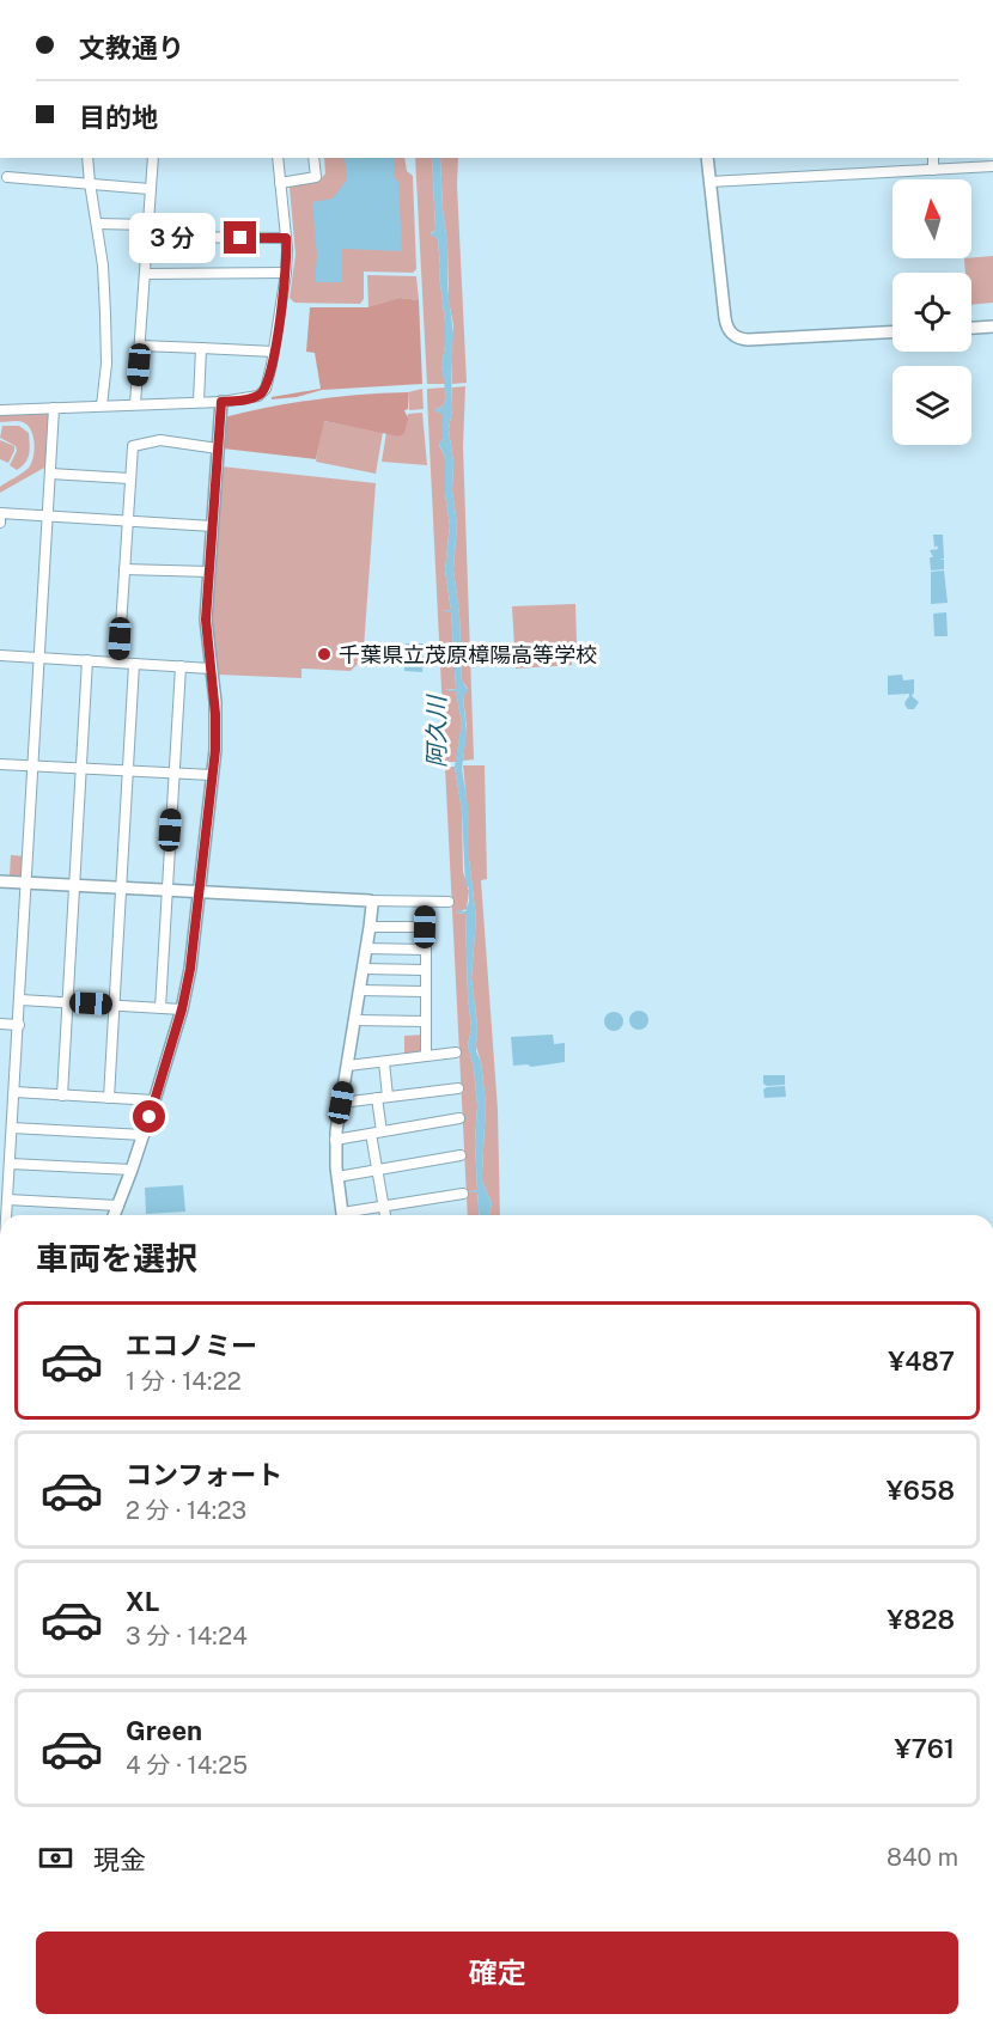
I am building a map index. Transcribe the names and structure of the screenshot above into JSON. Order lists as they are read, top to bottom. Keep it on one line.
{"water":["阿久川"],"places":["千葉県立茂原樟陽高等学校"],"north":"top","page":{"banner":["文教通り","目的地"],"bubble":"3 分","heading":"車両を選択","list":[{"name":"エコノミー","note":"1 分 · 14:22","value":"¥487"},{"name":"コンフォート","note":"2 分 · 14:23","value":"¥658"},{"name":"XL","note":"3 分 · 14:24","value":"¥828"},{"name":"Green","note":"4 分 · 14:25","value":"¥761"}],"pay":["現金","840 m"],"buttons":"確定"}}
